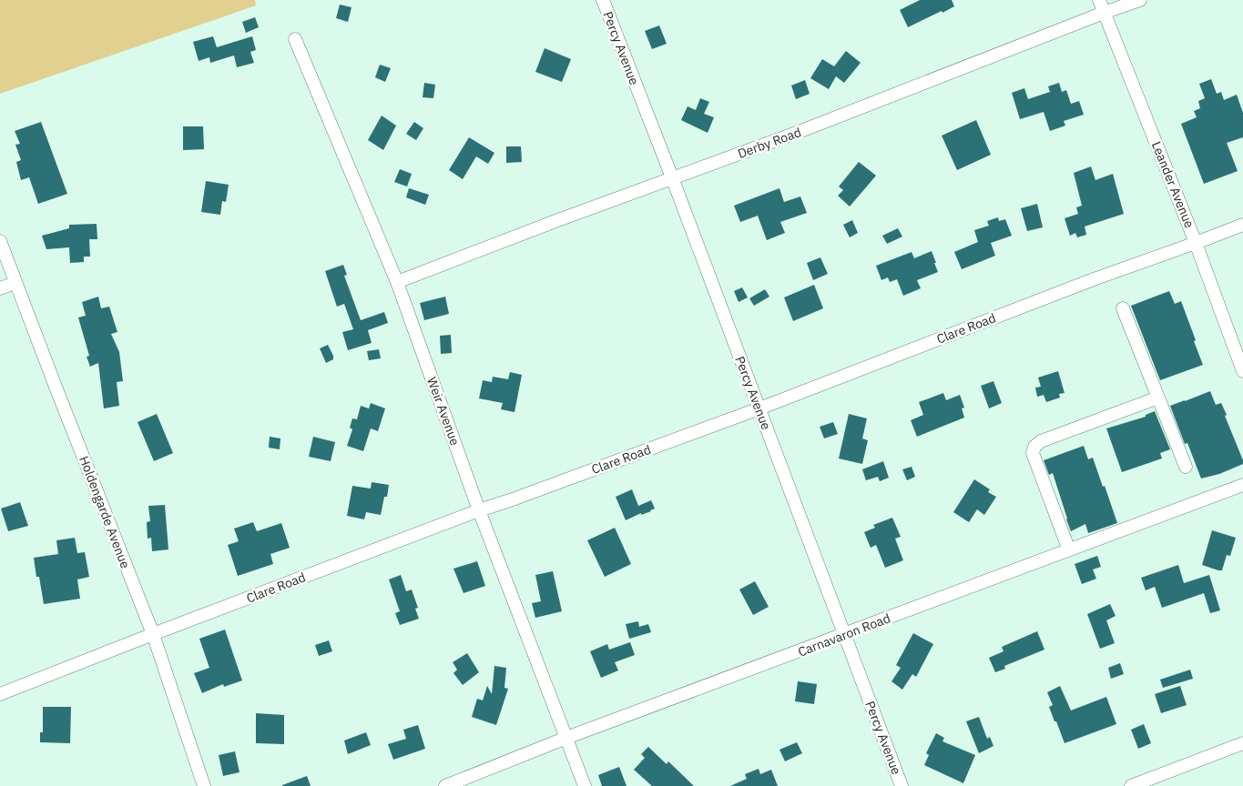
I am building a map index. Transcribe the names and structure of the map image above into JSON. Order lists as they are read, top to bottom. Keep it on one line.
{"streets":{"street":["Percy Avenue","Derby Road","Leander Avenue","Clare Road","Weir Avenue","Holdengarde Avenue","Carnavaron Road"]},"crossings":[["Percy Avenue","Derby Road"],["Percy Avenue","Clare Road"],["Percy Avenue","Carnavaron Road"],["Derby Road","Leander Avenue"],["Derby Road","Weir Avenue"],["Leander Avenue","Clare Road"],["Clare Road","Weir Avenue"],["Clare Road","Holdengarde Avenue"],["Weir Avenue","Carnavaron Road"]]}
